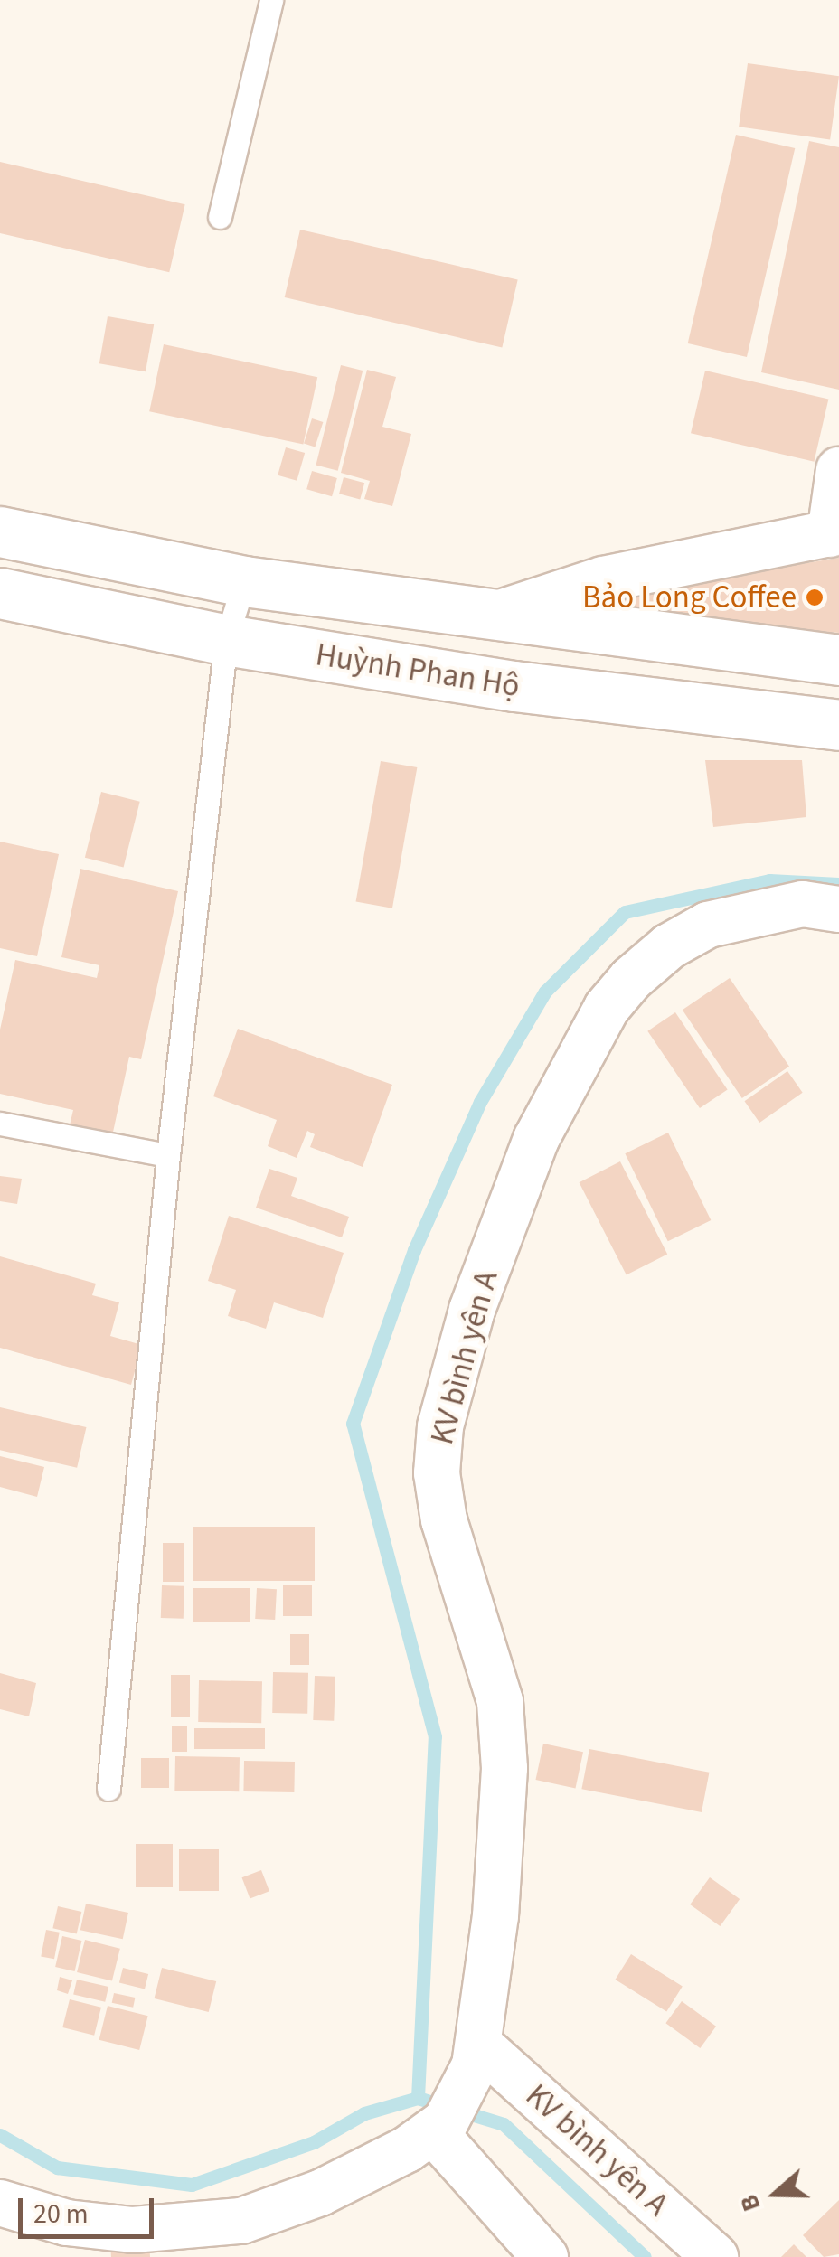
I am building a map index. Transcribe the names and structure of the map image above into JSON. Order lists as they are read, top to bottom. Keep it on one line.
{"streets":{"street":["Huỳnh Phan Hộ","KV bình yên A"]},"places":["Bảo Long Coffee"],"scale_bar":"20 m","north":"left"}
